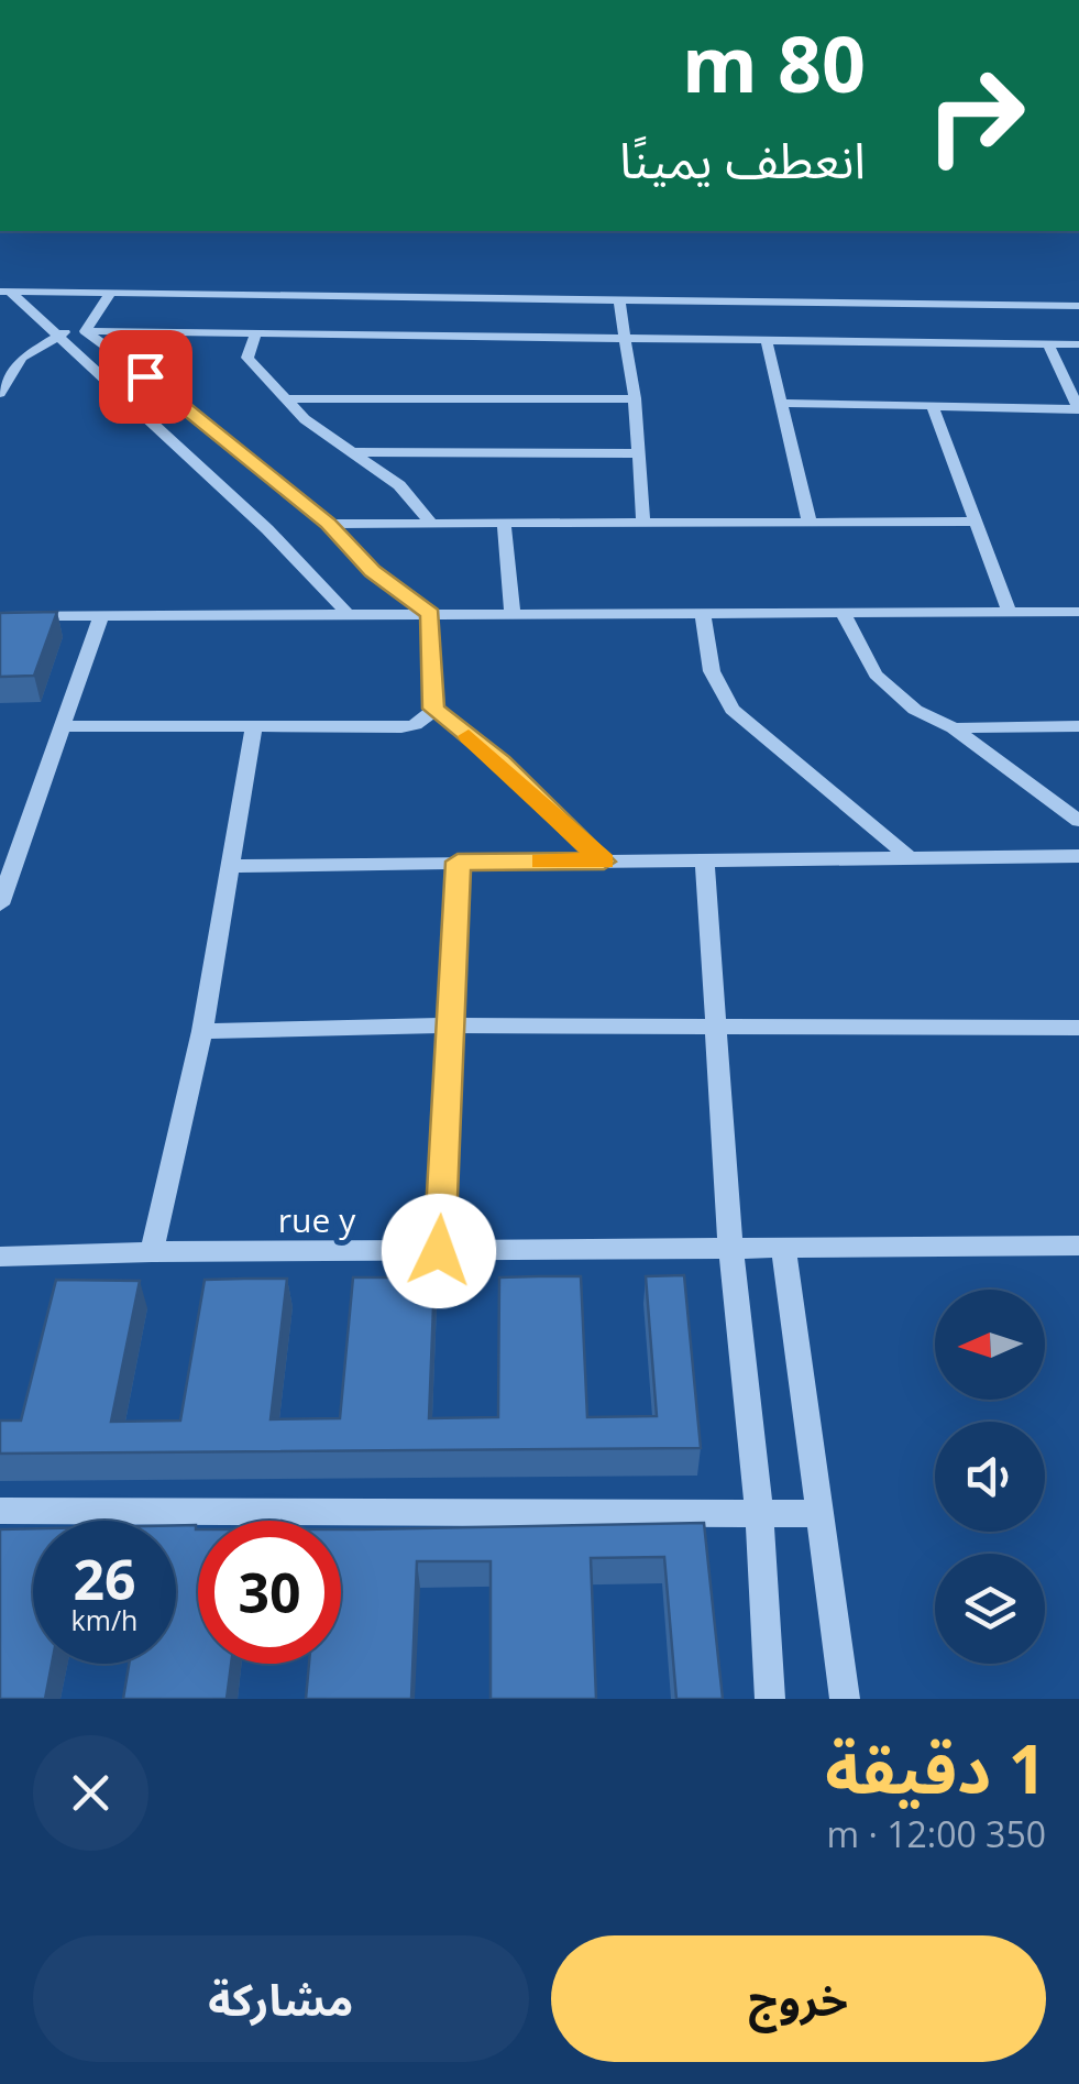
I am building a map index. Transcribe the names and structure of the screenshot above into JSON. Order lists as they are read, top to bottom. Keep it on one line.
{"streets":{"street":["rue y"]},"north":"left","page":{"turn":["80 m","انعطف يمينًا"],"speed":"26 km/h","limit":"30","heading":["1 دقيقة","350 m · 12:00"],"buttons":["خروج","مشاركة"]}}
